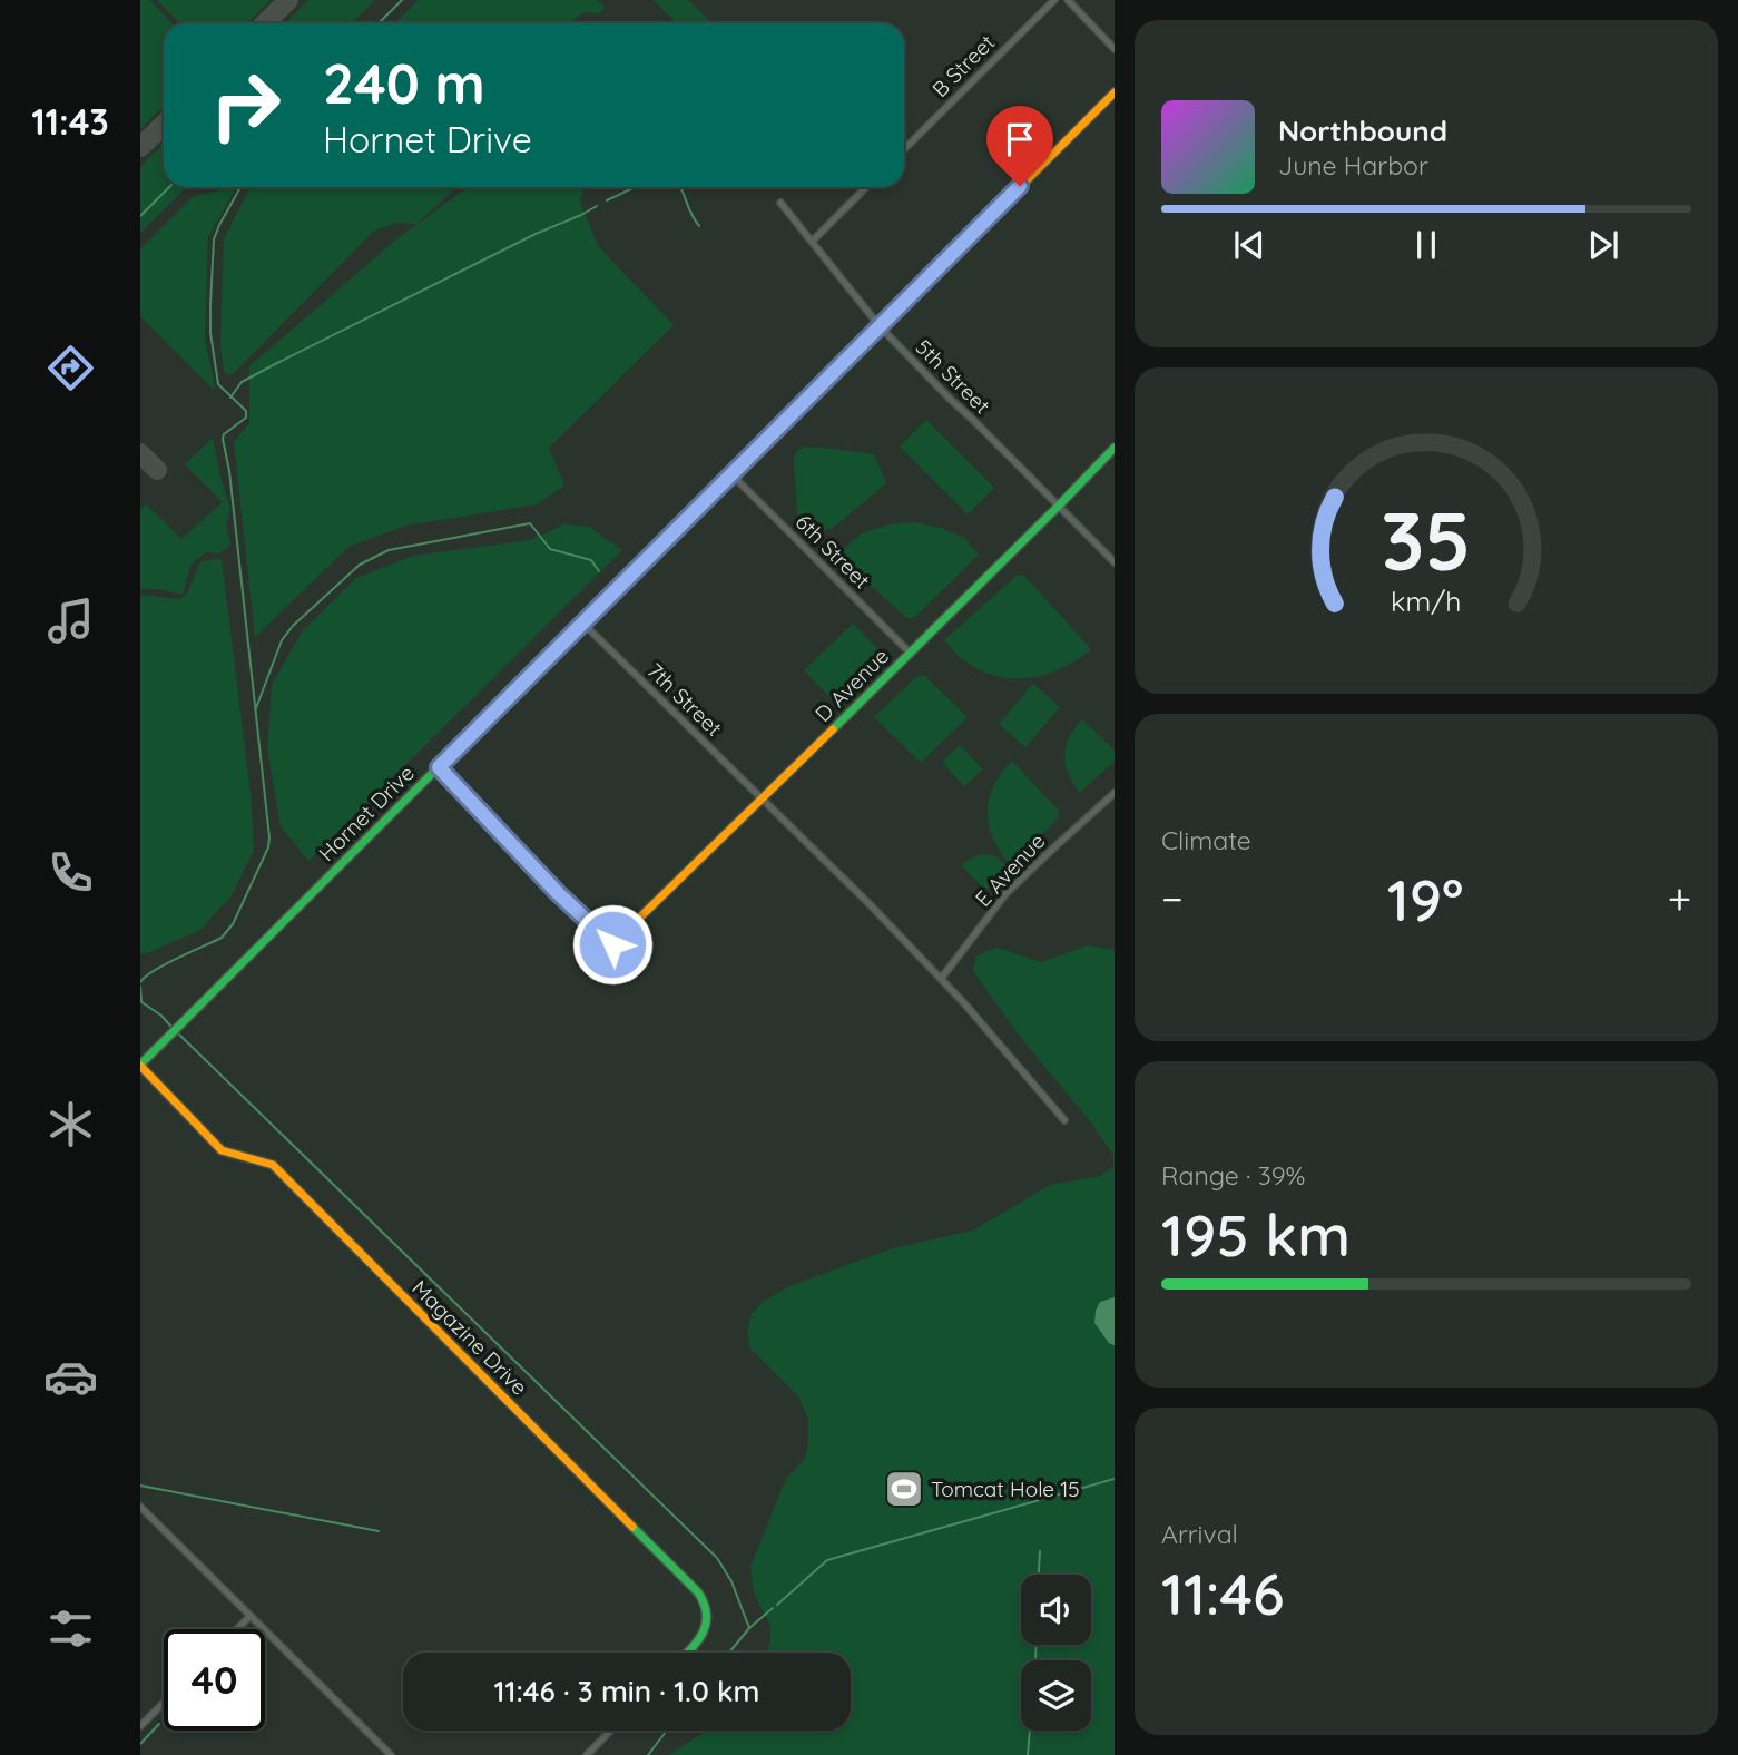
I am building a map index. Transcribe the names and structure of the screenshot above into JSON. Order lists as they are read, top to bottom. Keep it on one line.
{"streets":{"street":["B Street","5th Street","6th Street","D Avenue","7th Street","Hornet Drive","E Avenue","Magazine Drive"]},"crossings":[["5th Street","D Avenue"],["5th Street","Hornet Drive"],["6th Street","D Avenue"],["6th Street","Hornet Drive"],["D Avenue","7th Street"],["D Avenue","Hornet Drive"],["7th Street","Hornet Drive"],["7th Street","E Avenue"],["Hornet Drive","Magazine Drive"]],"places":{"sports":["Tomcat Hole 15"]},"page":{"tabs":"11:43","turn":["240 m","Hornet Drive"],"song":["Northbound","June Harbor"],"tile":["Climate",["Range · 39%","195 km"],["Arrival","11:46"]],"heat":["−","19°","+"],"limit":"40","trip":"11:46 · 3 min · 1.0 km","gauge":["35","km/h"]}}
